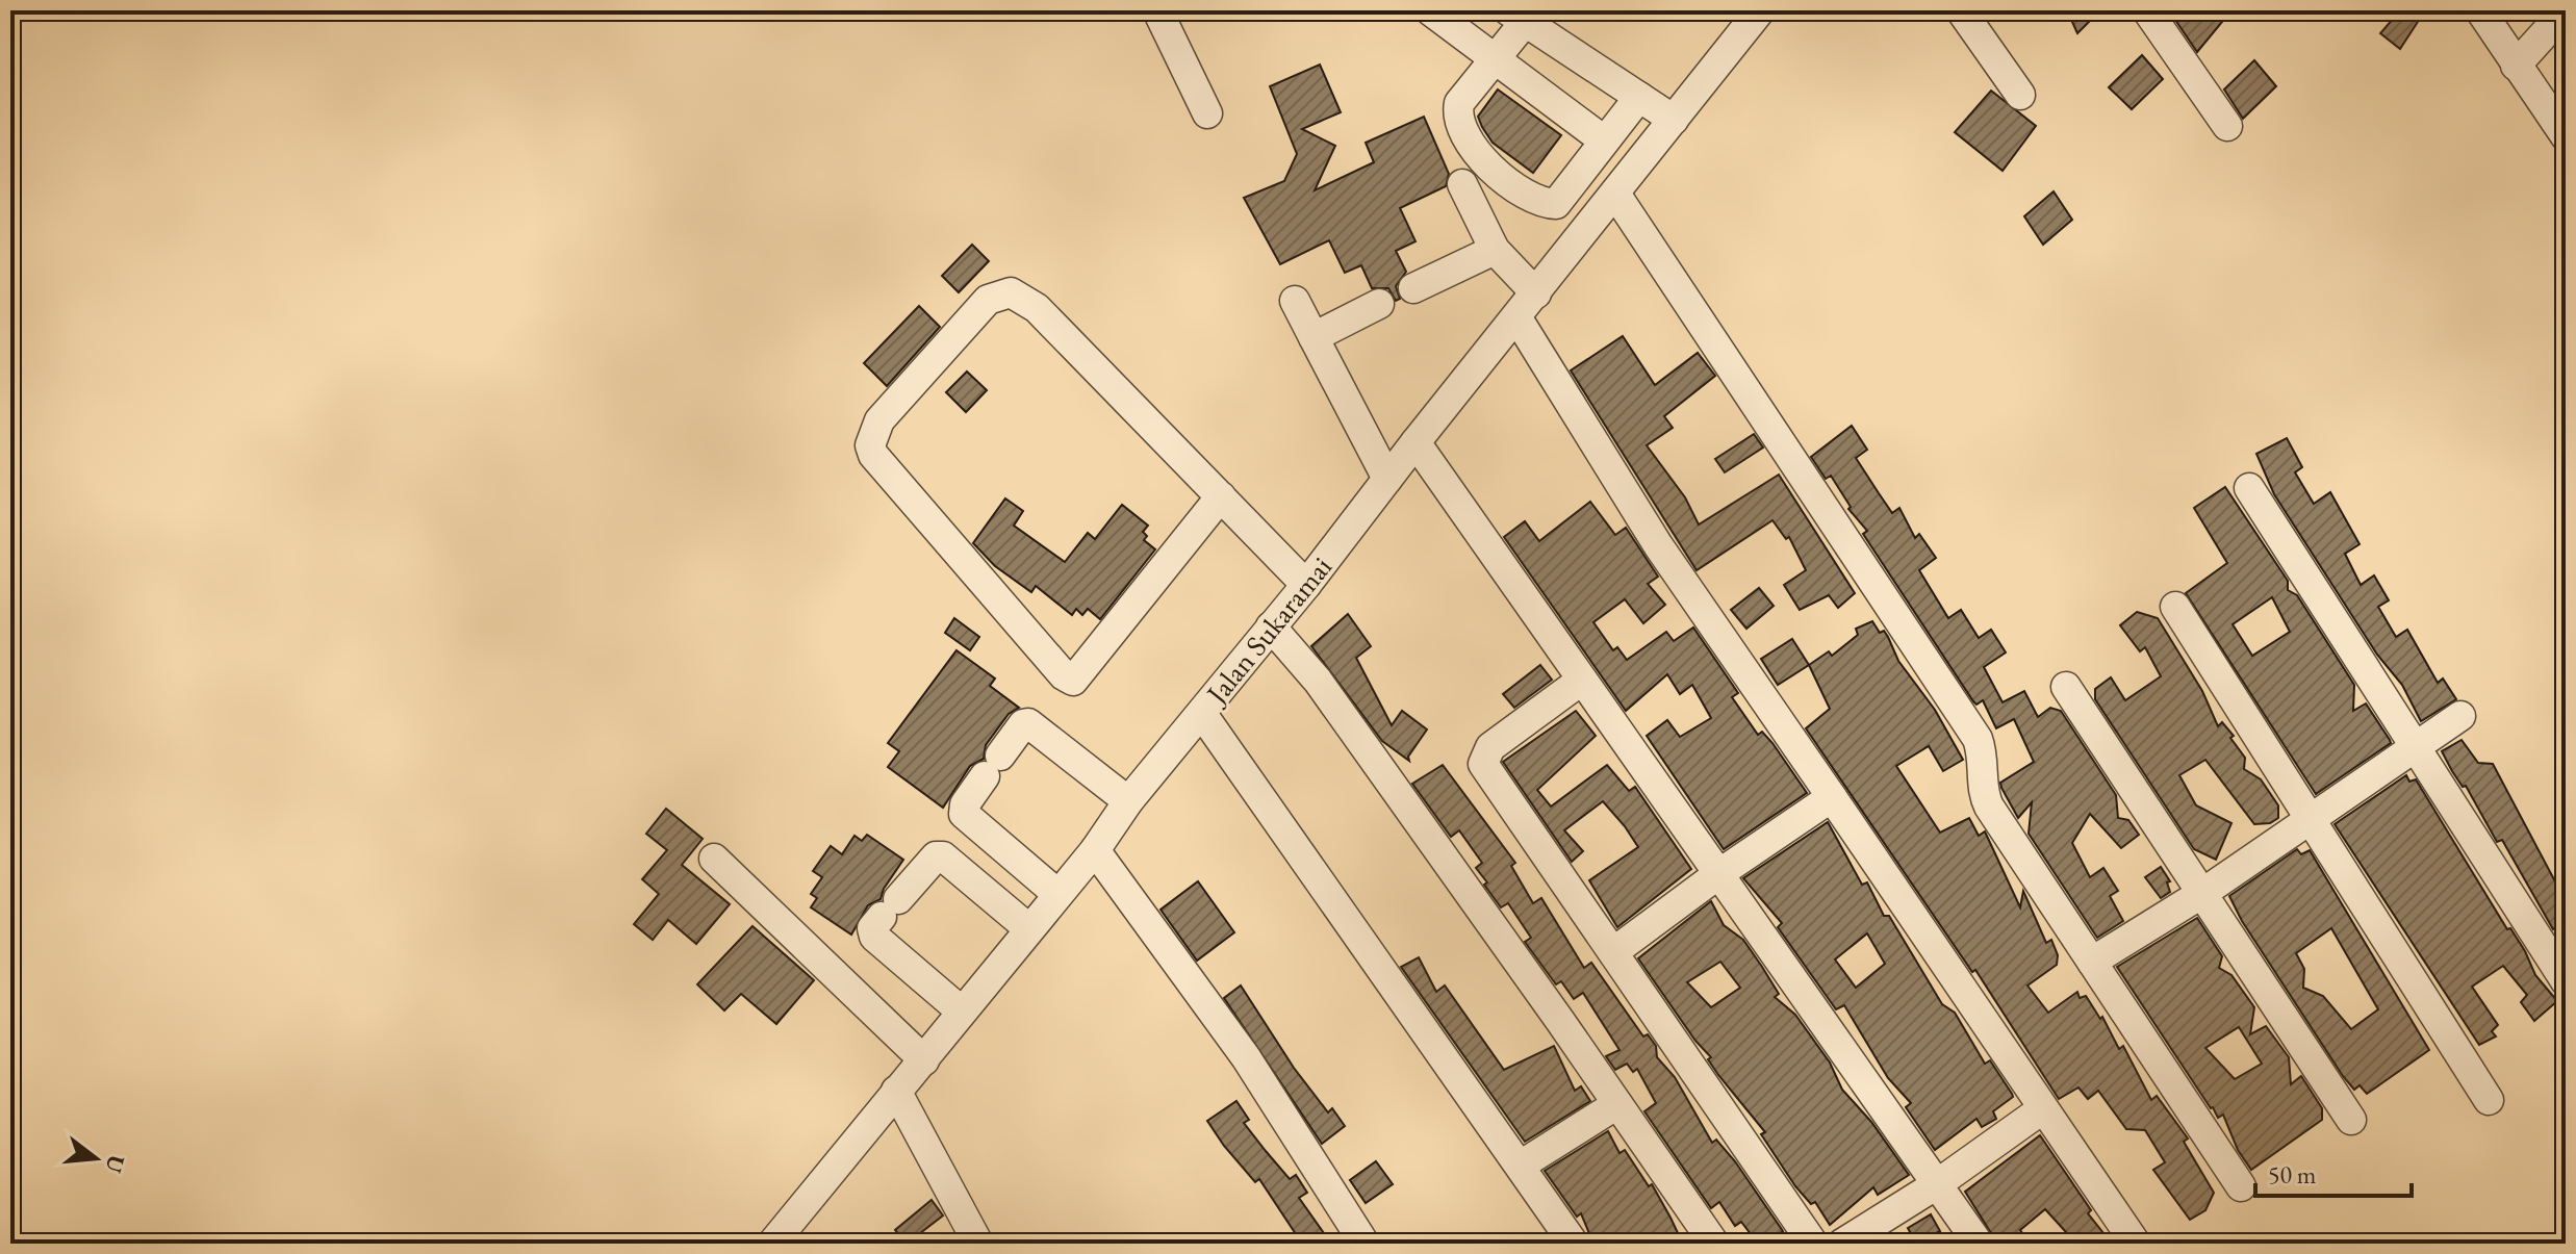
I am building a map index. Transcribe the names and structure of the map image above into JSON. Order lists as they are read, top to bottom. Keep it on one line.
{"streets":{"street":["Jalan Sukaramai"]},"scale_bar":"50 m","north":"right"}
